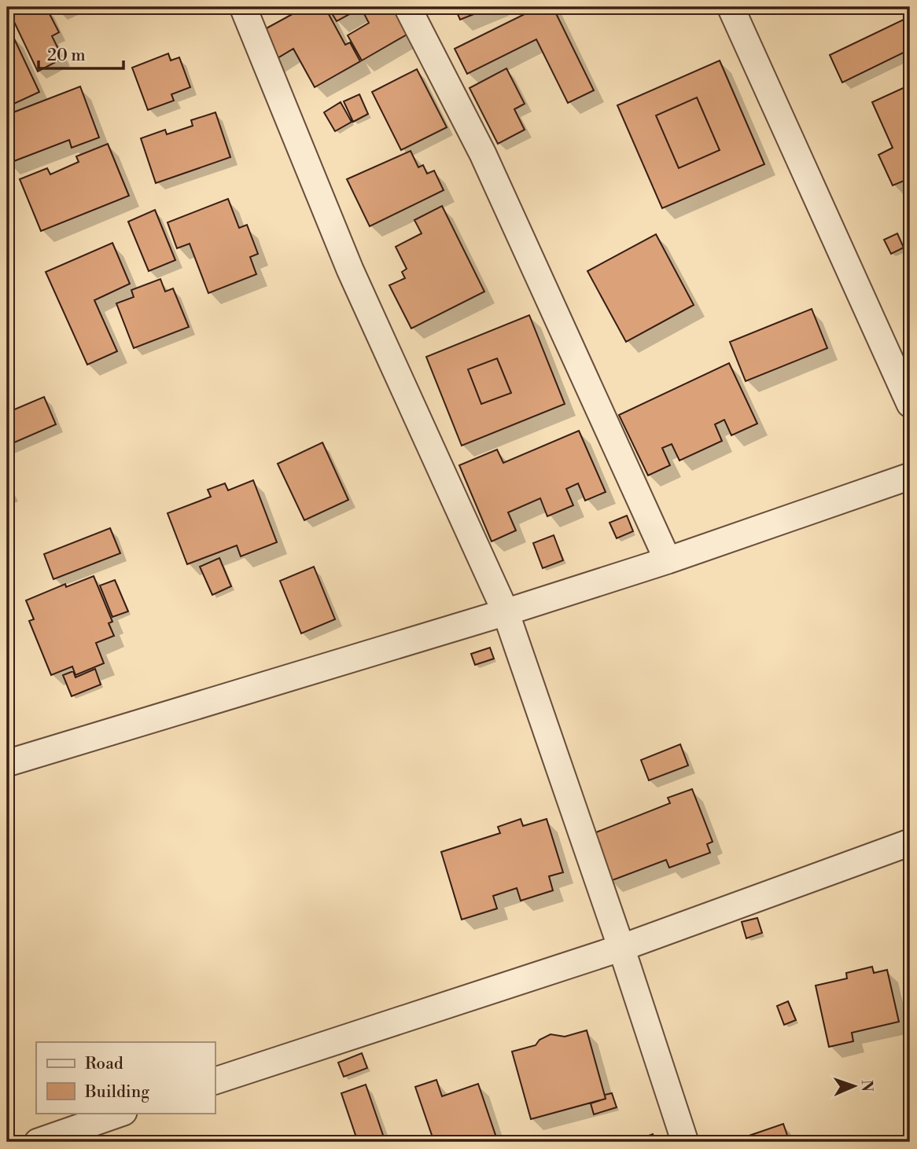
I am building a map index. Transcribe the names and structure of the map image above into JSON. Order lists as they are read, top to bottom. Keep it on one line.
{"legend":["Road","Building"],"scale_bar":"20 m","north":"right"}
